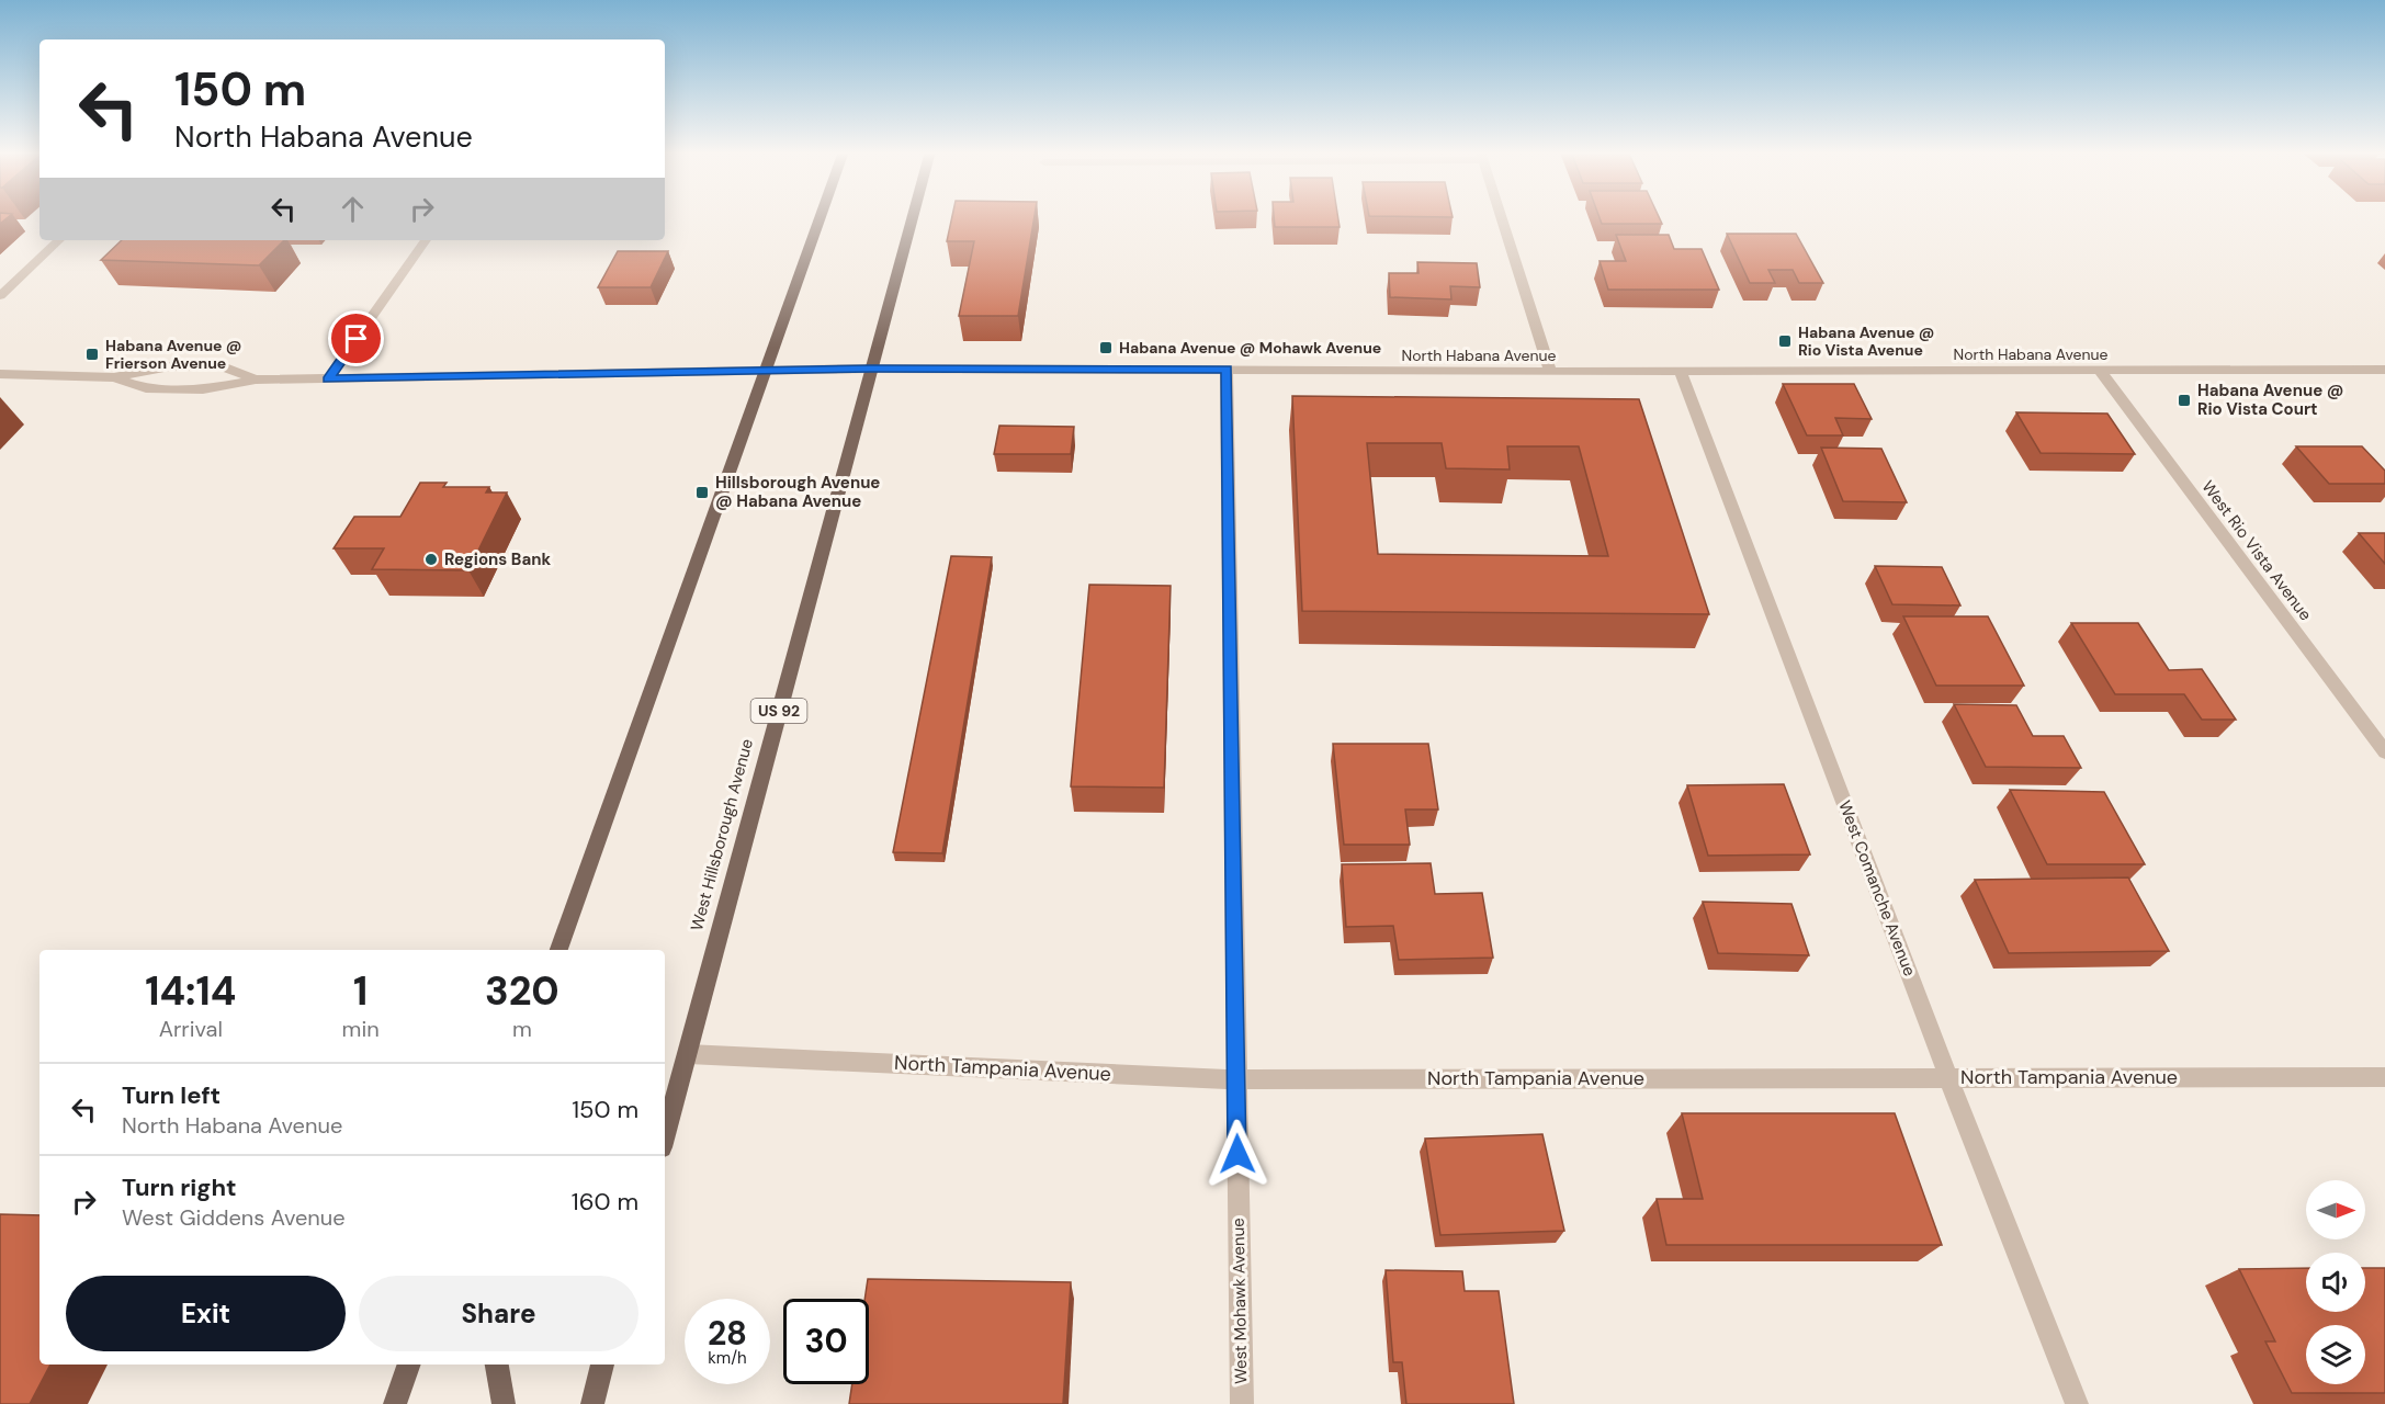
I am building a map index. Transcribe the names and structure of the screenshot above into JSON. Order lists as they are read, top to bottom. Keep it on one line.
{"streets":{"main road":["US 92","West Hillsborough Avenue"],"street":["North Habana Avenue","West Rio Vista Avenue","West Comanche Avenue","North Tampania Avenue","West Mohawk Avenue"]},"crossings":[["North Habana Avenue","West Rio Vista Avenue"],["North Habana Avenue","West Hillsborough Avenue"],["North Habana Avenue","West Comanche Avenue"],["North Habana Avenue","West Mohawk Avenue"],["West Hillsborough Avenue","North Tampania Avenue"],["West Comanche Avenue","North Tampania Avenue"],["North Tampania Avenue","West Mohawk Avenue"]],"places":{"transit":["Habana Avenue @ Rio Vista Avenue","Habana Avenue @ Mohawk Avenue","Habana Avenue @ Frierson Avenue","Habana Avenue @ Rio Vista Court","Hillsborough Avenue @ Habana Avenue"],"other":["Regions Bank"]},"north":"right","page":{"turn":["150 m","North Habana Avenue"],"eta":["14:14","Arrival","1","min","320","m"],"list":[{"name":"Turn left","note":"North Habana Avenue","value":"150 m"},{"name":"Turn right","note":"West Giddens Avenue","value":"160 m"}],"buttons":["Exit","Share"],"speed":"28 km/h","limit":"30"}}
